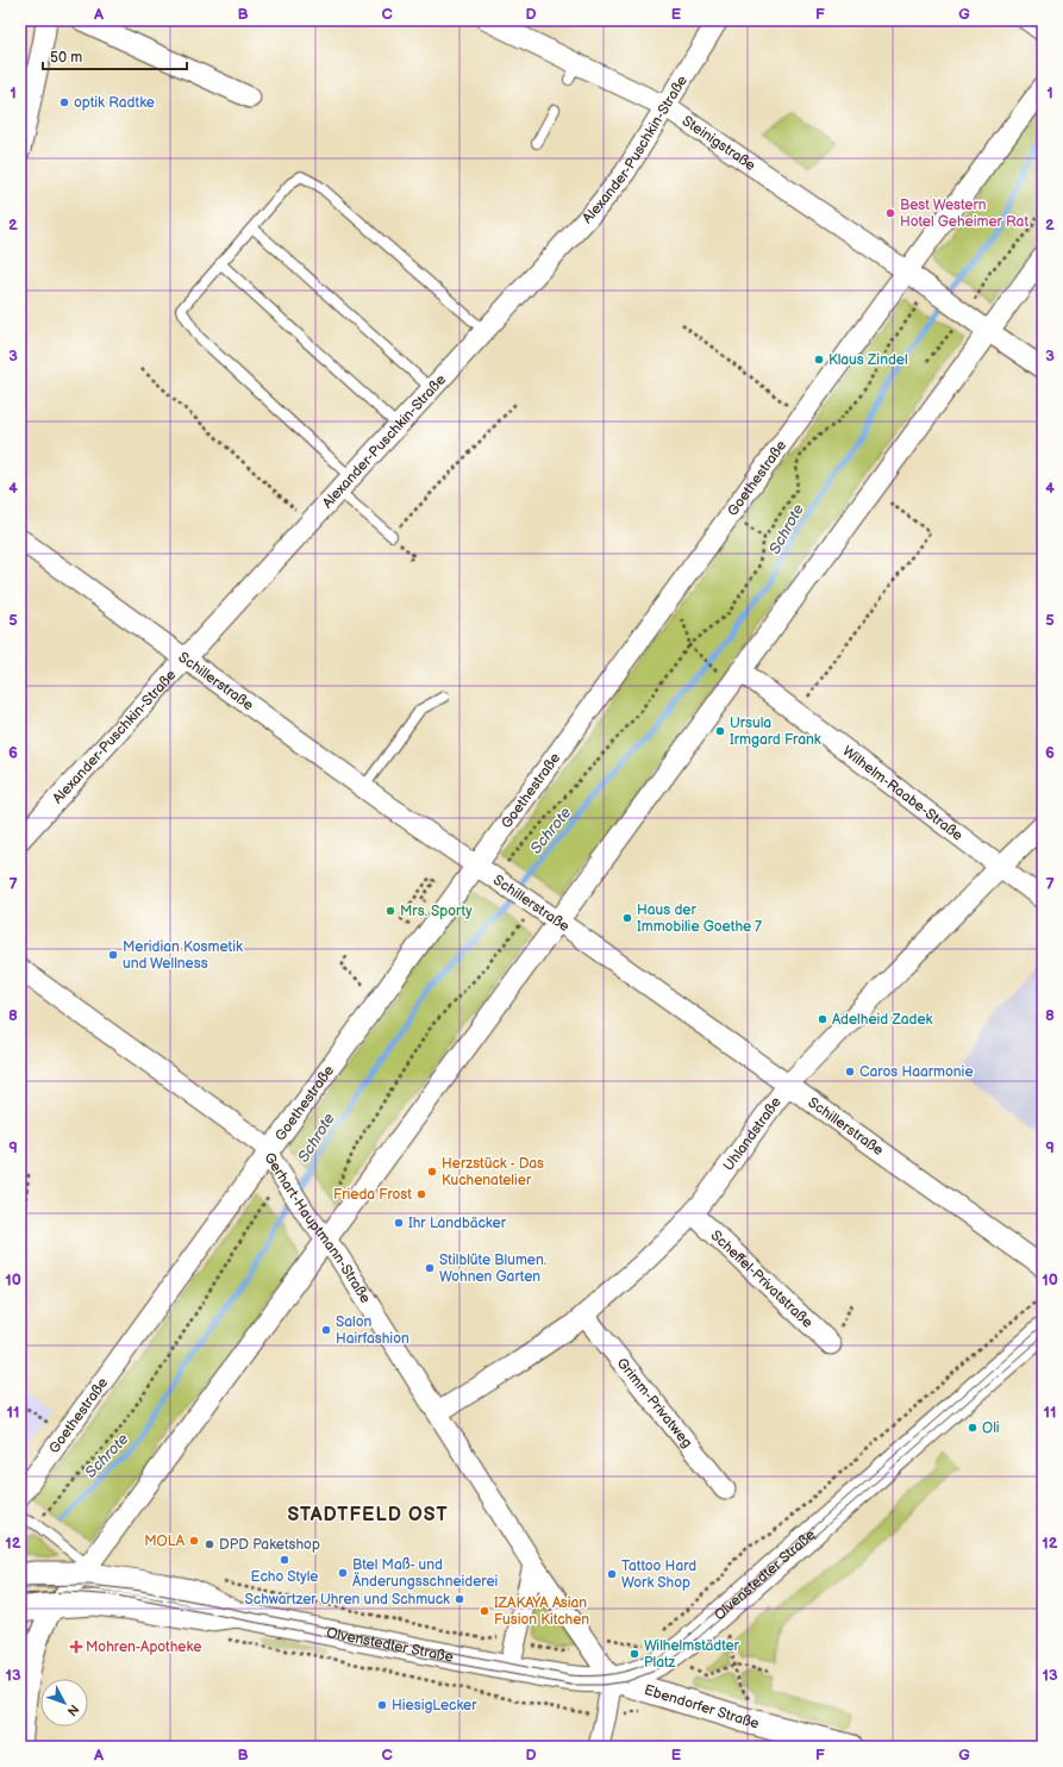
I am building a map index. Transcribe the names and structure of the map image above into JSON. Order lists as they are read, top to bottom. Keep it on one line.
{"streets":{"street":["Steinigstraße","Alexander-Puschkin-Straße","Goethestraße","Schillerstraße","Wilhelm-Raabe-Straße","Uhlandstraße","Gerhart-Hauptmann-Straße","Scheffel-Privatstraße","Grimm-Privatweg","Olvenstedter Straße","Ebendorfer Straße"]},"crossings":[["Steinigstraße","Alexander-Puschkin-Straße"],["Steinigstraße","Goethestraße"],["Alexander-Puschkin-Straße","Schillerstraße"],["Goethestraße","Schillerstraße"],["Goethestraße","Gerhart-Hauptmann-Straße"],["Schillerstraße","Uhlandstraße"],["Wilhelm-Raabe-Straße","Uhlandstraße"],["Uhlandstraße","Gerhart-Hauptmann-Straße"],["Uhlandstraße","Scheffel-Privatstraße"],["Uhlandstraße","Grimm-Privatweg"],["Gerhart-Hauptmann-Straße","Olvenstedter Straße"],["Gerhart-Hauptmann-Straße","Ebendorfer Straße"],["Olvenstedter Straße","Ebendorfer Straße"]],"districts":["STADTFELD OST"],"water":["Schrote"],"places":{"other":["optik Radtke","Best Western Hotel Geheimer Rat","Klaus Zindel","Ursula Irmgard Frank","Mrs. Sporty","Haus der Immobilie Goethe 7","Meridian Kosmetik und Wellness","Adelheid Zadek","Caros Haarmonie","Herzstück - Das Kuchenatelier","Frieda Frost","Ihr Landbäcker","Stilblüte Blumen. Wohnen Garten","Salon Hairfashion","Oli","MOLA","DPD Paketshop","Echo Style","Btel Maß- und Änderungsschneiderei","Tattoo Hard Work Shop","Schwartzer Uhren und Schmuck","IZAKAYA Asian Fusion Kitchen","Wilhelmstädter Platz","HiesigLecker"],"health":["Mohren-Apotheke"]},"scale_bar":"50 m","north":"bottom right","grid":{"columns":["A","B","C","D","E","F","G"],"rows":["1","2","3","4","5","6","7","8","9","10","11","12","13"]}}
